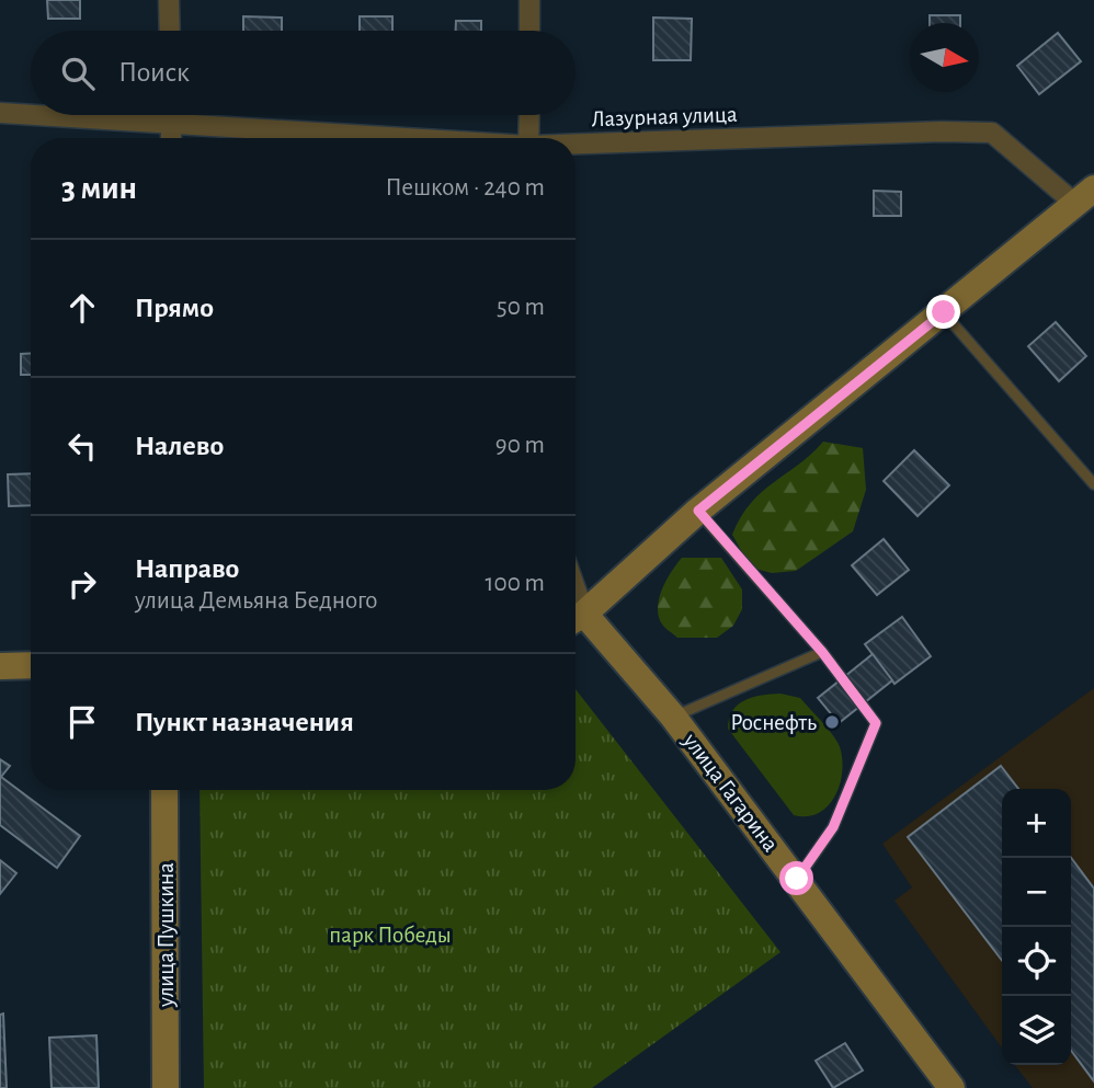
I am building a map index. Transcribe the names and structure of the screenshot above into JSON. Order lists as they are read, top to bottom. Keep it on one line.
{"streets":{"street":["Лазурная улица","улица Гагарина","улица Пушкина"]},"parks":["парк Победы"],"places":["Роснефть"],"north":"right","page":{"search":"Поиск","heading":["3 мин","Пешком · 240 m"],"list":[["Прямо","50 m"],["Налево","90 m"],["Направо","улица Демьяна Бедного","100 m"],"Пункт назначения"],"map_buttons":["+","−"]}}
